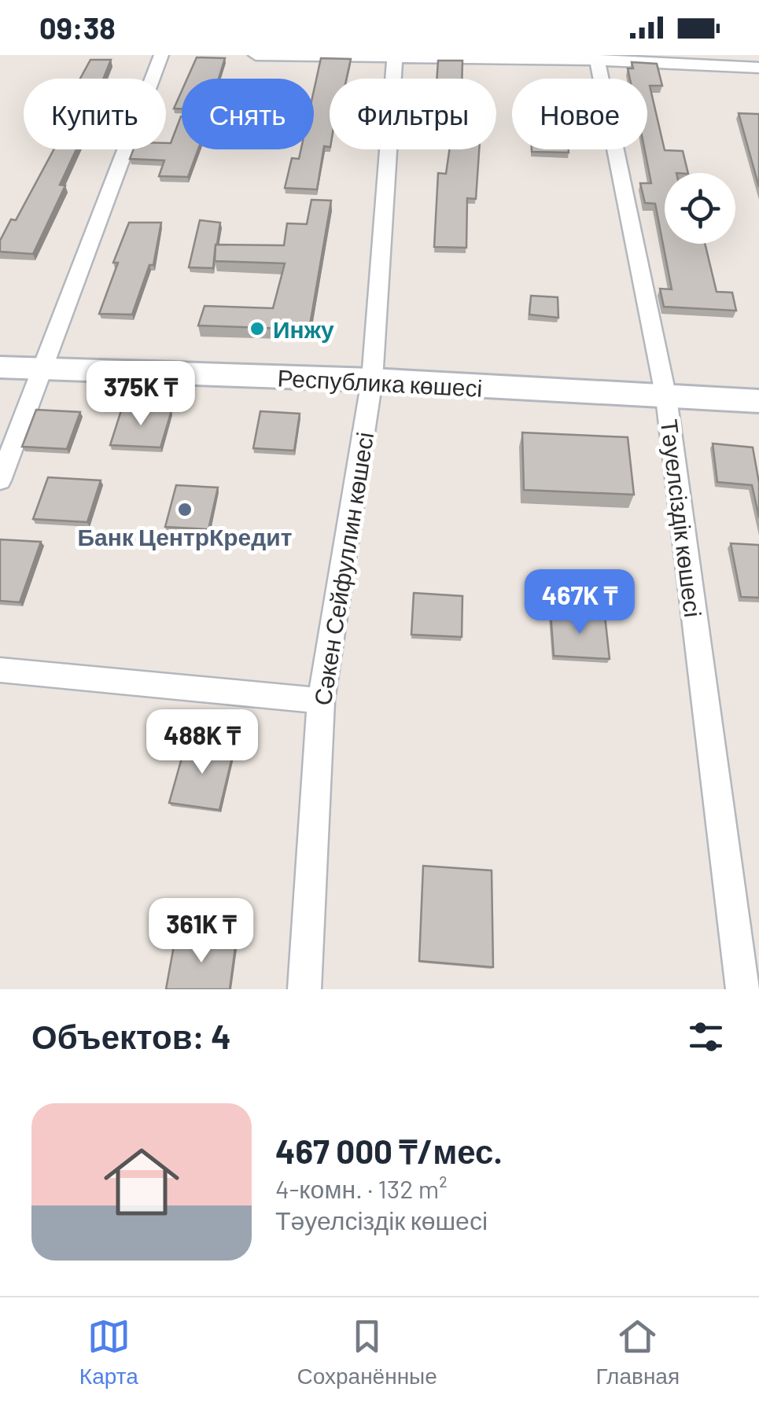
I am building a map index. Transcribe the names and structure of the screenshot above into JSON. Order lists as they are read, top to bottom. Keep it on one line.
{"streets":{"street":["Республика көшесі","Тәуелсіздік көшесі","Сәкен Сейфуллин көшесі"]},"crossings":[["Республика көшесі","Тәуелсіздік көшесі"],["Республика көшесі","Сәкен Сейфуллин көшесі"]],"places":["Инжу","Банк ЦентрКредит"],"page":{"status":"09:38","chip":["Купить","Снять","Фильтры","Новое"],"price":["375K ₸","467K ₸","488K ₸","361K ₸"],"heading":"Объектов: 4","list":[{"name":"467 000 ₸/мес.","note":"4-комн. · 132 m² · Тәуелсіздік көшесі"}],"tabs":["Карта","Сохранённые","Главная"]}}
